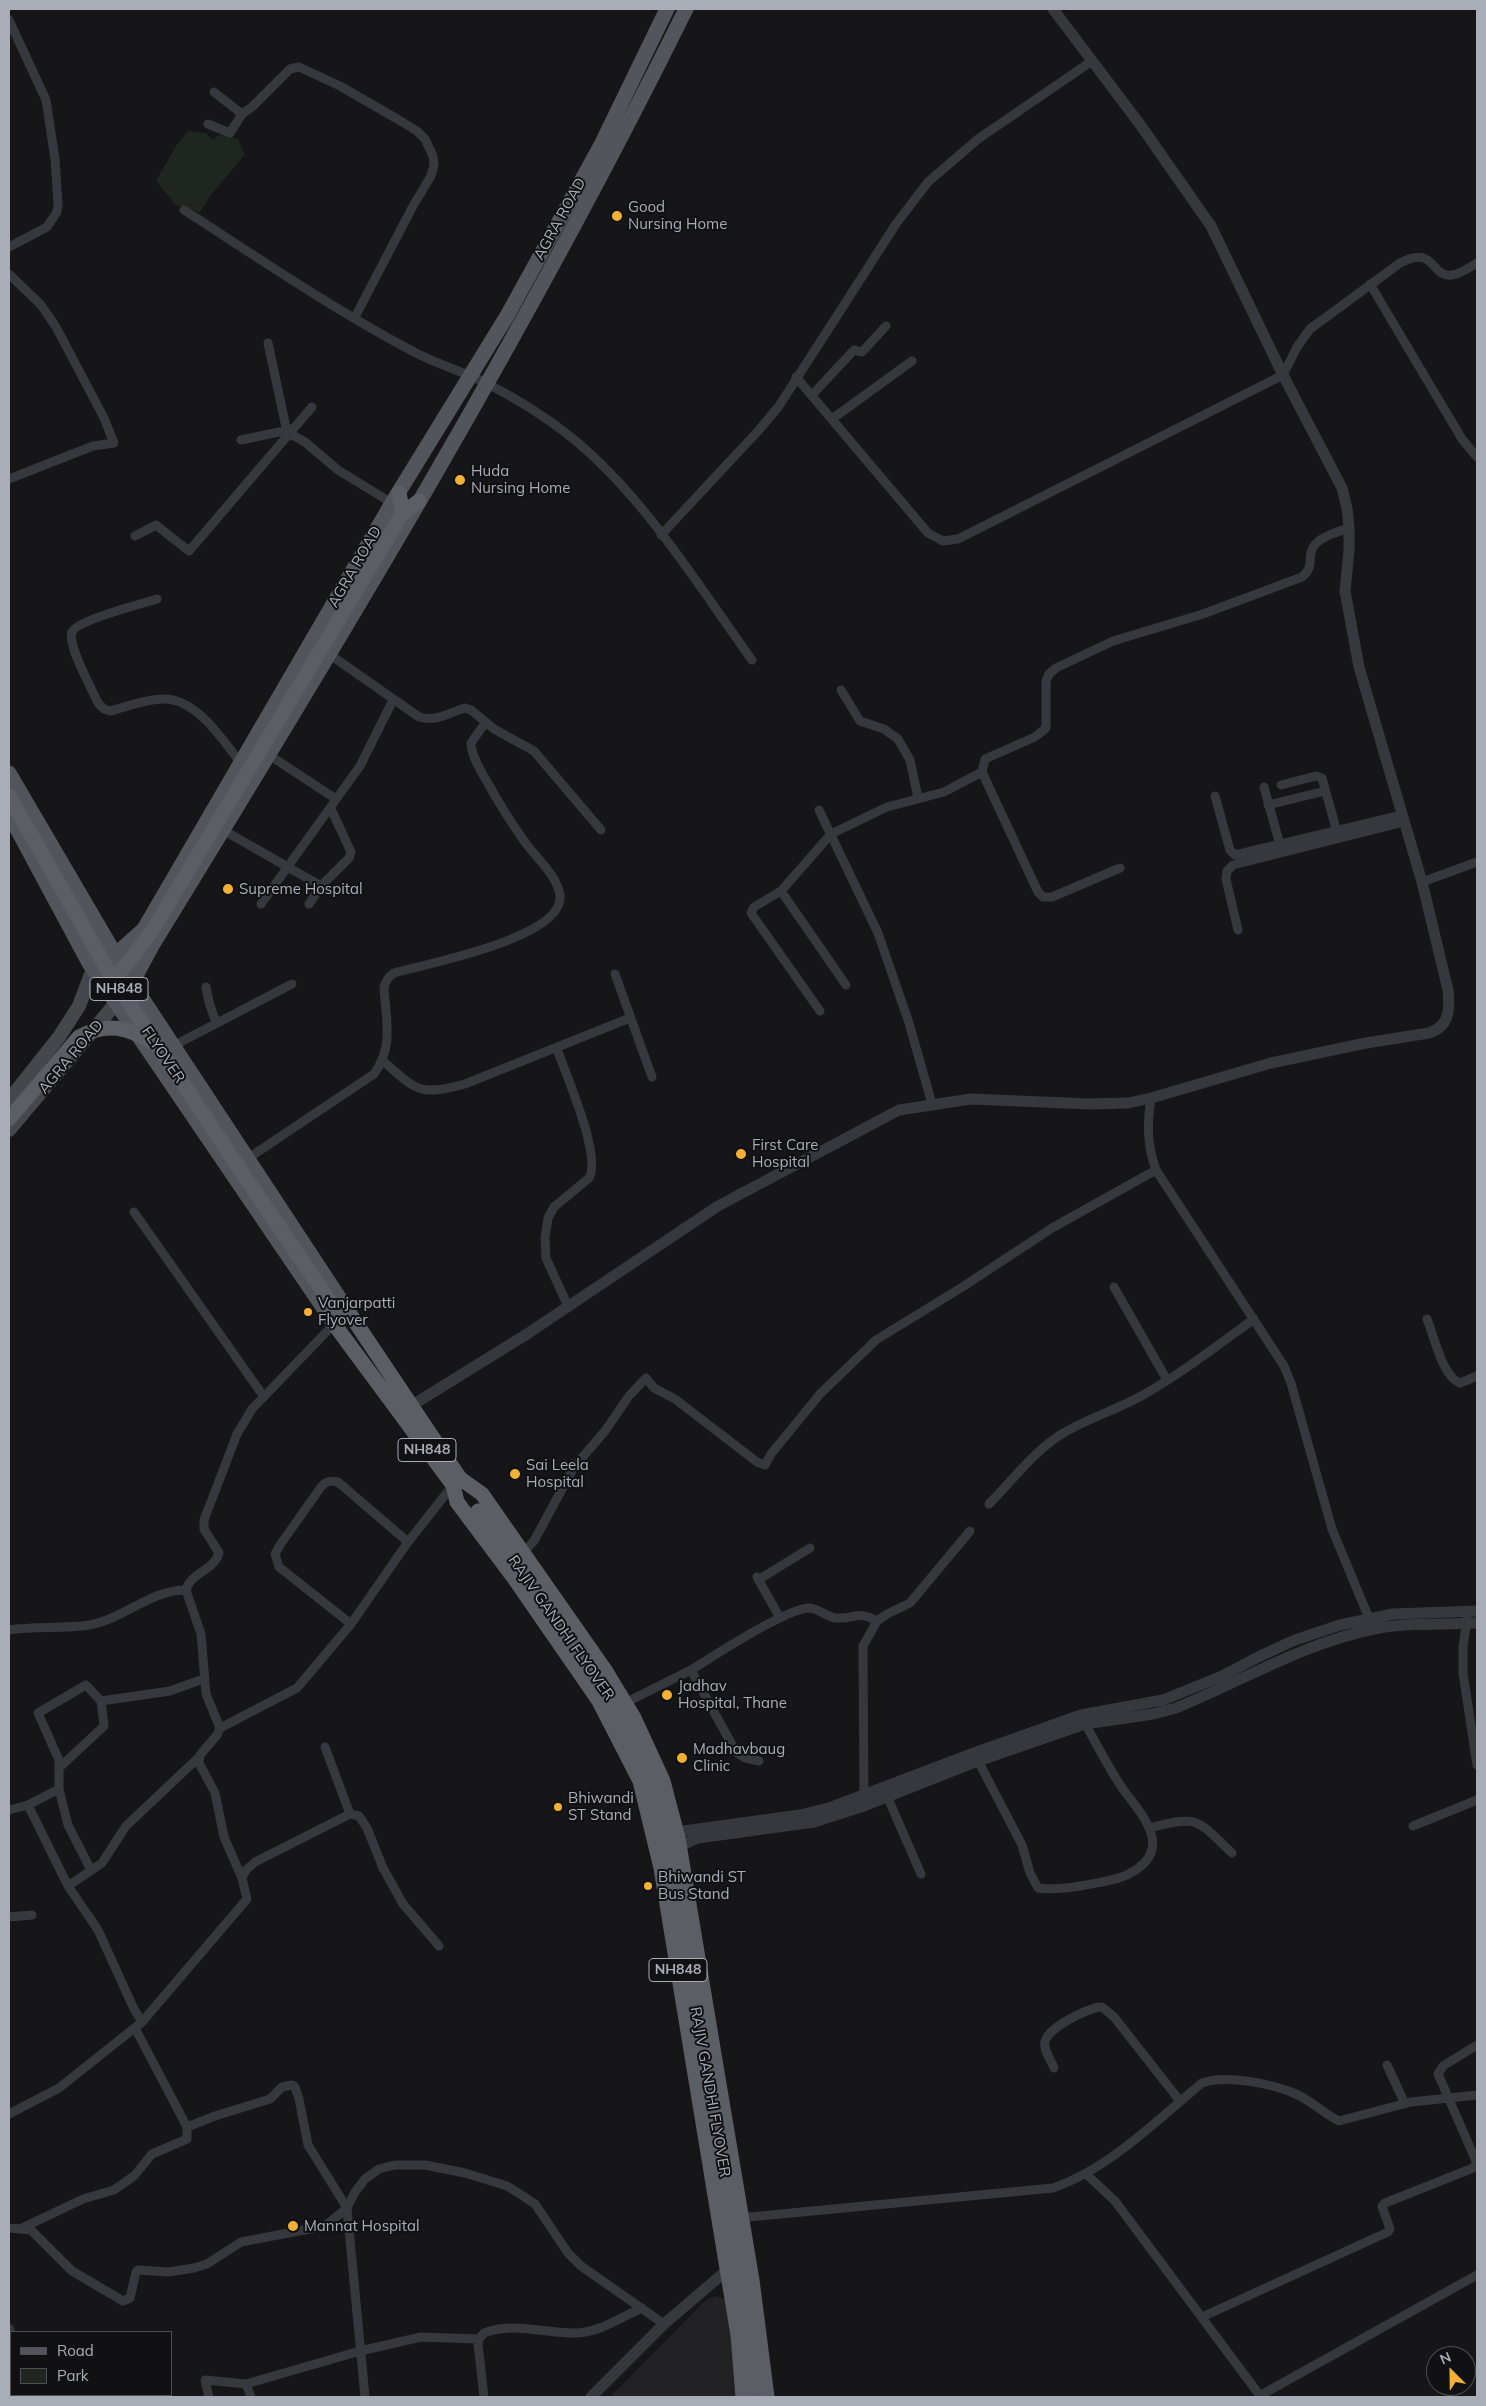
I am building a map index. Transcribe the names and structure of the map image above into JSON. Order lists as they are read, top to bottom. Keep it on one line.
{"streets":{"highway":["NH848","FLYOVER","RAJIV GANDHI FLYOVER"],"main road":["AGRA ROAD"]},"crossings":[["NH848","RAJIV GANDHI FLYOVER"]],"places":["Good Nursing Home","Huda Nursing Home","Supreme Hospital","First Care Hospital","Vanjarpatti Flyover","Sai Leela Hospital","Jadhav Hospital, Thane","Madhavbaug Clinic","Bhiwandi ST Stand","Bhiwandi ST Bus Stand","Mannat Hospital"],"legend":["Road","Park"],"north":"top left"}
